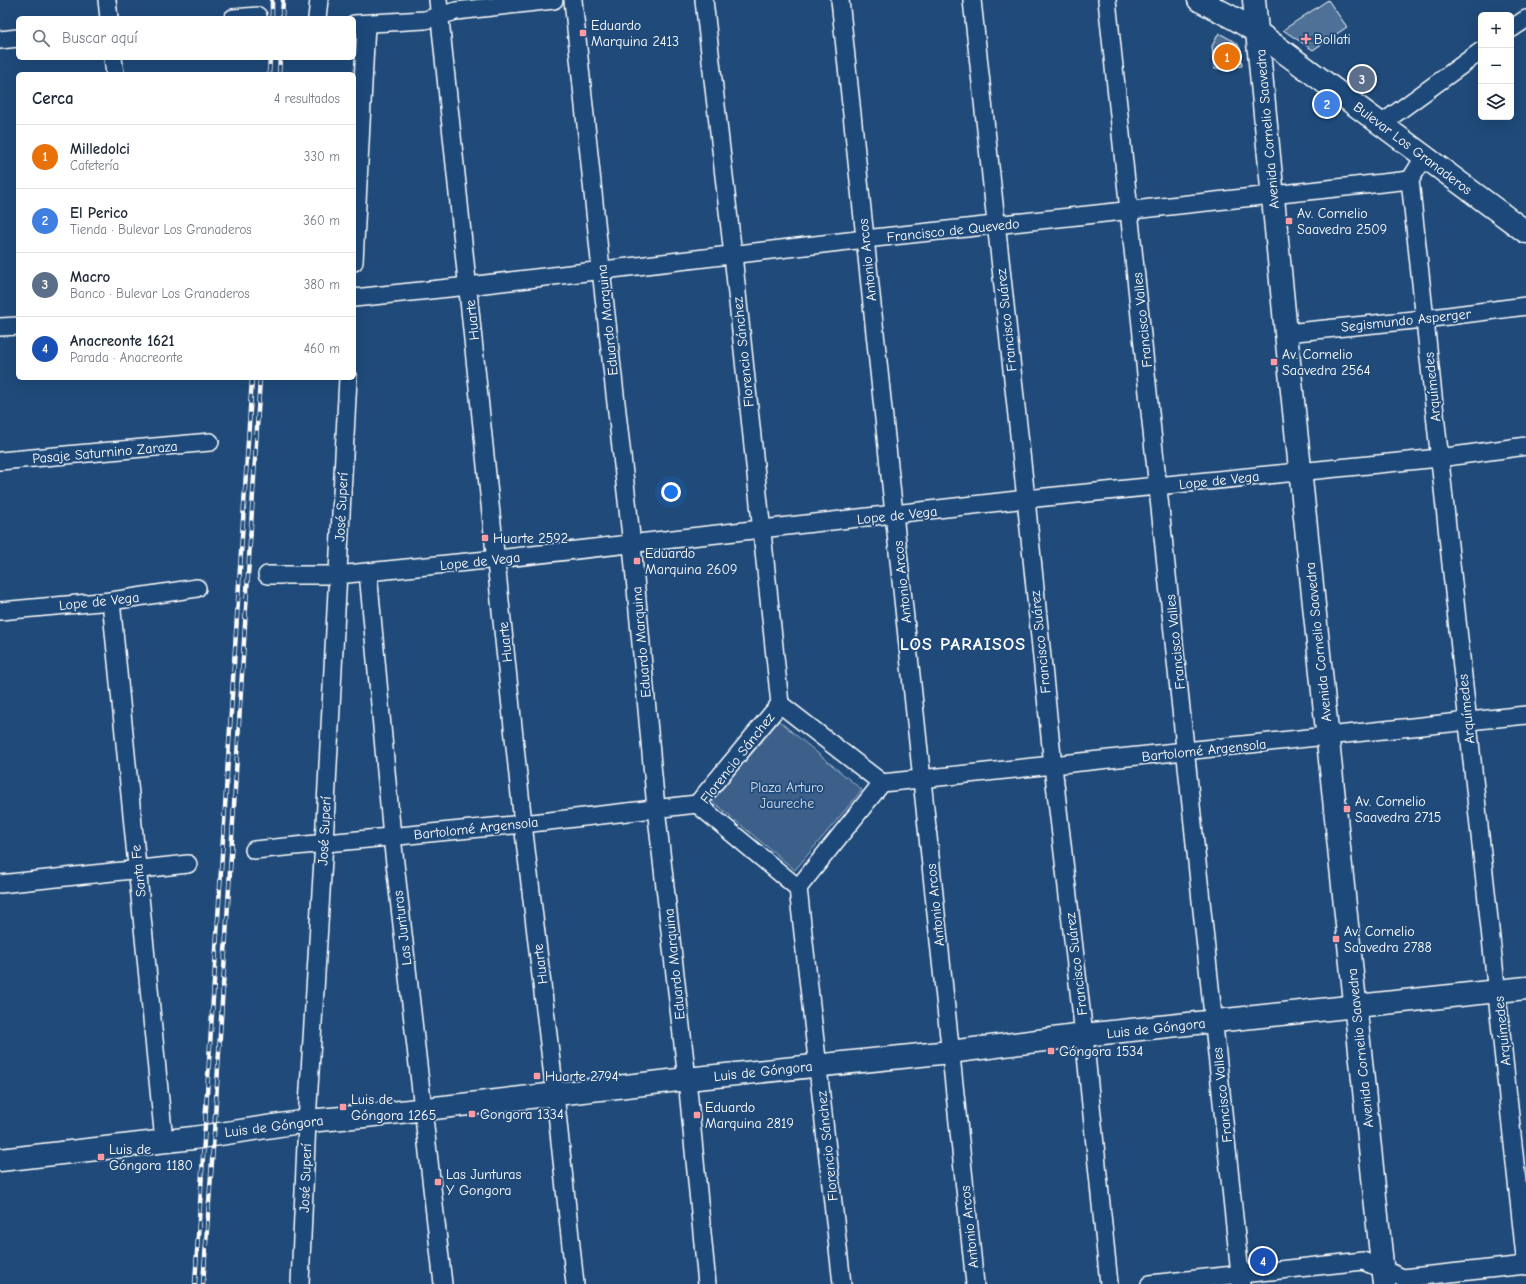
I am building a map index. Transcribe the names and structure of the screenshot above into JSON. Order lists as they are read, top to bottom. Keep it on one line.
{"streets":{"main road":["Avenida Cornelio Saavedra","Bulevar Los Granaderos","Luis de Góngora"],"street":["Francisco de Quevedo","Antonio Arcos","Huarte","Eduardo Marquina","Francisco Suárez","Francisco Valles","Segismundo Asperger","Florencio Sánchez","Arquímedes","Pasaje Saturnino Zaraza","Lope de Vega","José Superí","Bartolomé Argensola","Santa Fe","Las Junturas"]},"crossings":[["Avenida Cornelio Saavedra","Bulevar Los Granaderos"],["Avenida Cornelio Saavedra","Francisco de Quevedo"],["Avenida Cornelio Saavedra","Segismundo Asperger"],["Avenida Cornelio Saavedra","Lope de Vega"],["Avenida Cornelio Saavedra","Bartolomé Argensola"],["Avenida Cornelio Saavedra","Luis de Góngora"],["Francisco de Quevedo","Antonio Arcos"],["Francisco de Quevedo","Huarte"],["Francisco de Quevedo","Eduardo Marquina"],["Francisco de Quevedo","Francisco Suárez"],["Francisco de Quevedo","Francisco Valles"],["Francisco de Quevedo","Florencio Sánchez"],["Francisco de Quevedo","Arquímedes"],["Antonio Arcos","Lope de Vega"],["Antonio Arcos","Bartolomé Argensola"],["Antonio Arcos","Luis de Góngora"],["Huarte","Lope de Vega"],["Huarte","Bartolomé Argensola"],["Huarte","Luis de Góngora"],["Eduardo Marquina","Lope de Vega"],["Eduardo Marquina","Bartolomé Argensola"],["Eduardo Marquina","Luis de Góngora"],["Francisco Suárez","Lope de Vega"],["Francisco Suárez","Bartolomé Argensola"],["Francisco Suárez","Luis de Góngora"],["Francisco Valles","Lope de Vega"],["Francisco Valles","Bartolomé Argensola"],["Francisco Valles","Luis de Góngora"],["Segismundo Asperger","Arquímedes"],["Florencio Sánchez","Lope de Vega"],["Florencio Sánchez","Bartolomé Argensola"],["Florencio Sánchez","Luis de Góngora"],["Arquímedes","Lope de Vega"],["Arquímedes","Bartolomé Argensola"],["Arquímedes","Luis de Góngora"],["Lope de Vega","José Superí"],["Lope de Vega","Santa Fe"],["Lope de Vega","Las Junturas"],["José Superí","Bartolomé Argensola"],["José Superí","Luis de Góngora"],["Bartolomé Argensola","Las Junturas"],["Santa Fe","Luis de Góngora"],["Las Junturas","Luis de Góngora"]],"districts":["LOS PARAISOS"],"parks":["Plaza Arturo Jaureche"],"places":{"transit":["Eduardo Marquina 2413","Av. Cornelio Saavedra 2509","Av. Cornelio Saavedra 2564","Huarte 2592","Eduardo Marquina 2609","Av. Cornelio Saavedra 2715","Av. Cornelio Saavedra 2788","Góngora 1534","Huarte 2794","Luis de Góngora 1265","Gongora 1334","Eduardo Marquina 2819","Luis de Góngora 1180","Las Junturas Y Gongora"],"health":["Bollati"]},"page":{"map_buttons":["+","−"],"search":"Buscar aquí","pins":["1","3","2","4"],"heading":["Cerca","4 resultados"],"list":[{"mark":"1","name":"Milledolci","note":"Cafetería","value":"330 m"},{"mark":"2","name":"El Perico","note":"Tienda · Bulevar Los Granaderos","value":"360 m"},{"mark":"3","name":"Macro","note":"Banco · Bulevar Los Granaderos","value":"380 m"},{"mark":"4","name":"Anacreonte 1621","note":"Parada · Anacreonte","value":"460 m"}]}}
